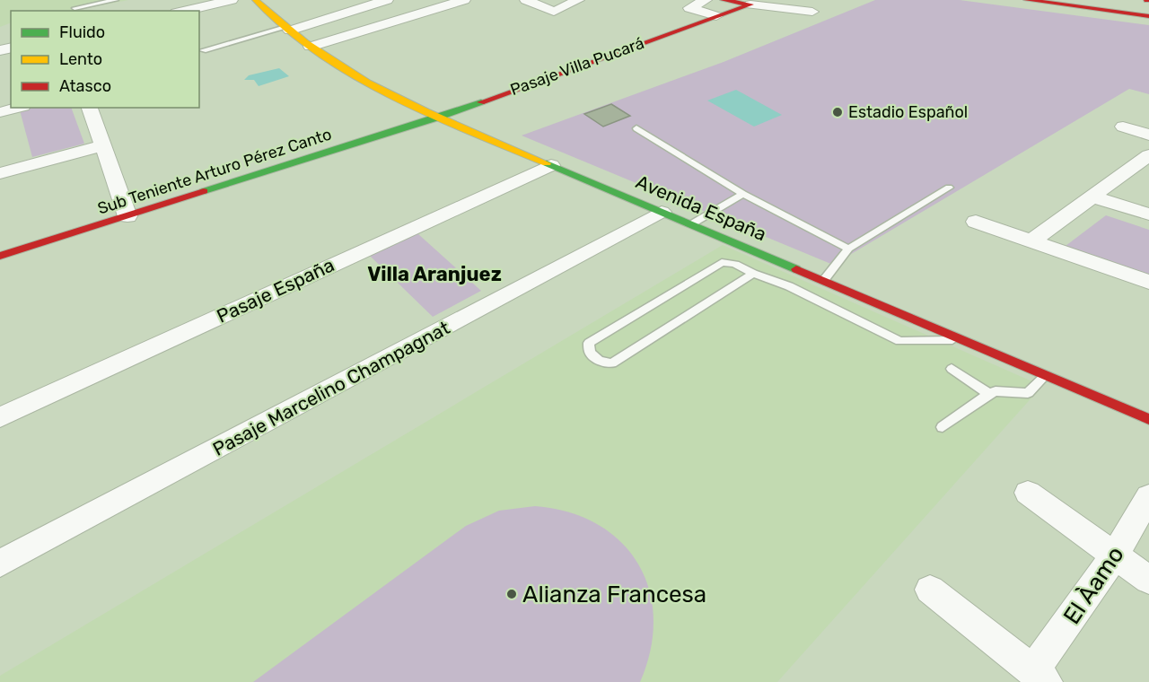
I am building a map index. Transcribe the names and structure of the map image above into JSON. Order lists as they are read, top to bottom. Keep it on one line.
{"streets":{"main road":["Pasaje Villa Pucará","Sub Teniente Arturo Pérez Canto","Avenida España"],"street":["Pasaje España","Pasaje Marcelino Champagnat","El Àamo"]},"crossings":[["Pasaje Villa Pucará","Sub Teniente Arturo Pérez Canto"],["Pasaje Villa Pucará","Avenida España"],["Sub Teniente Arturo Pérez Canto","Avenida España"],["Avenida España","Pasaje España"],["Avenida España","Pasaje Marcelino Champagnat"]],"districts":["Villa Aranjuez"],"places":["Estadio Español","Alianza Francesa"],"legend":["Fluido","Lento","Atasco"]}
